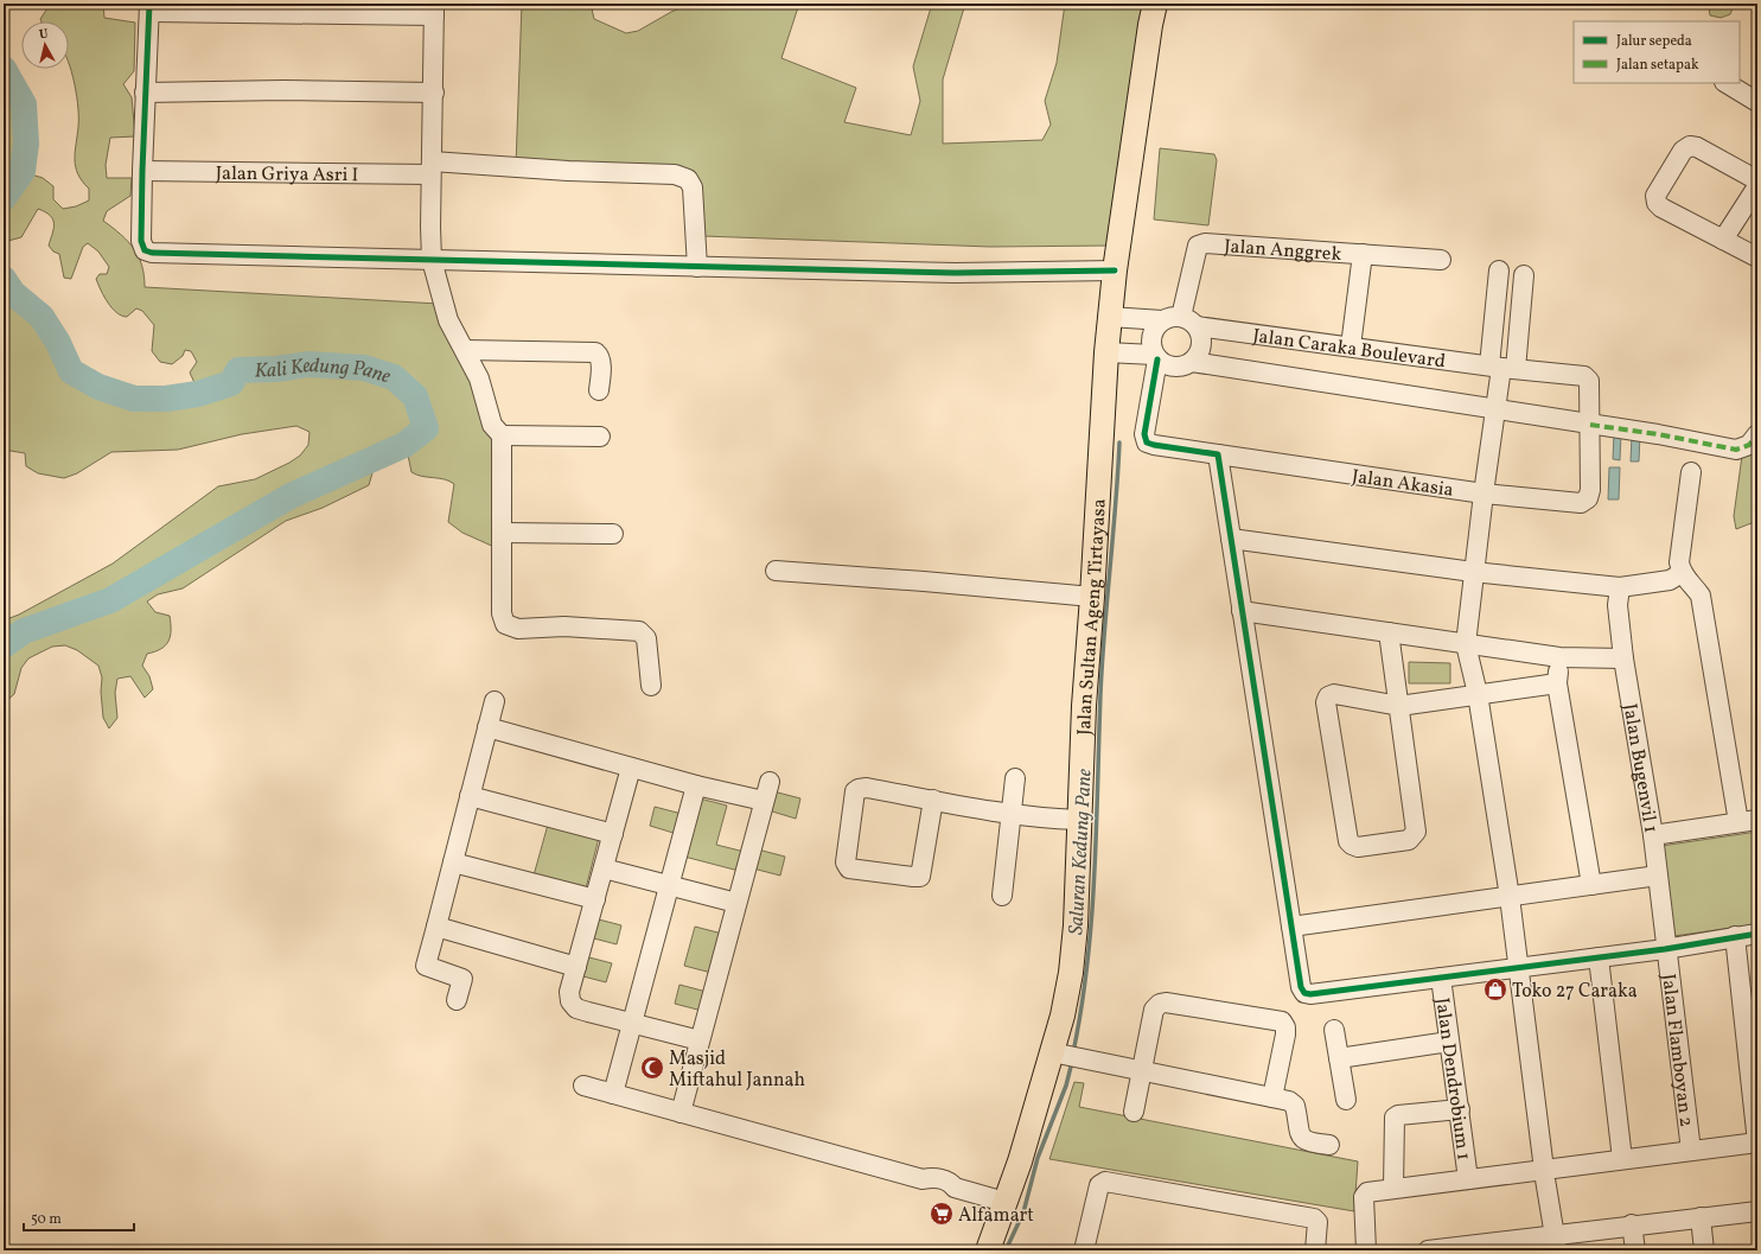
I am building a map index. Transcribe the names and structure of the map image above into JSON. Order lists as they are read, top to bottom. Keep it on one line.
{"streets":{"main road":["Jalan Sultan Ageng Tirtayasa"],"street":["Jalan Griya Asri I","Jalan Anggrek","Jalan Caraka Boulevard","Jalan Akasia","Jalan Bugenvil 1","Jalan Flamboyan 2","Jalan Dendrobium 1"]},"crossings":[["Jalan Anggrek","Jalan Caraka Boulevard"],["Jalan Anggrek","Jalan Akasia"],["Jalan Caraka Boulevard","Jalan Akasia"],["Jalan Bugenvil 1","Jalan Flamboyan 2"]],"water":["Kali Kedung Pane","Saluran Kedung Pane"],"places":{"shop":["Toko 27 Caraka"],"mosque":["Masjid Miftahul Jannah"],"supermarket":["Alfamart"]},"legend":["Jalur sepeda","Jalan setapak"],"scale_bar":"50 m","north":"top"}
